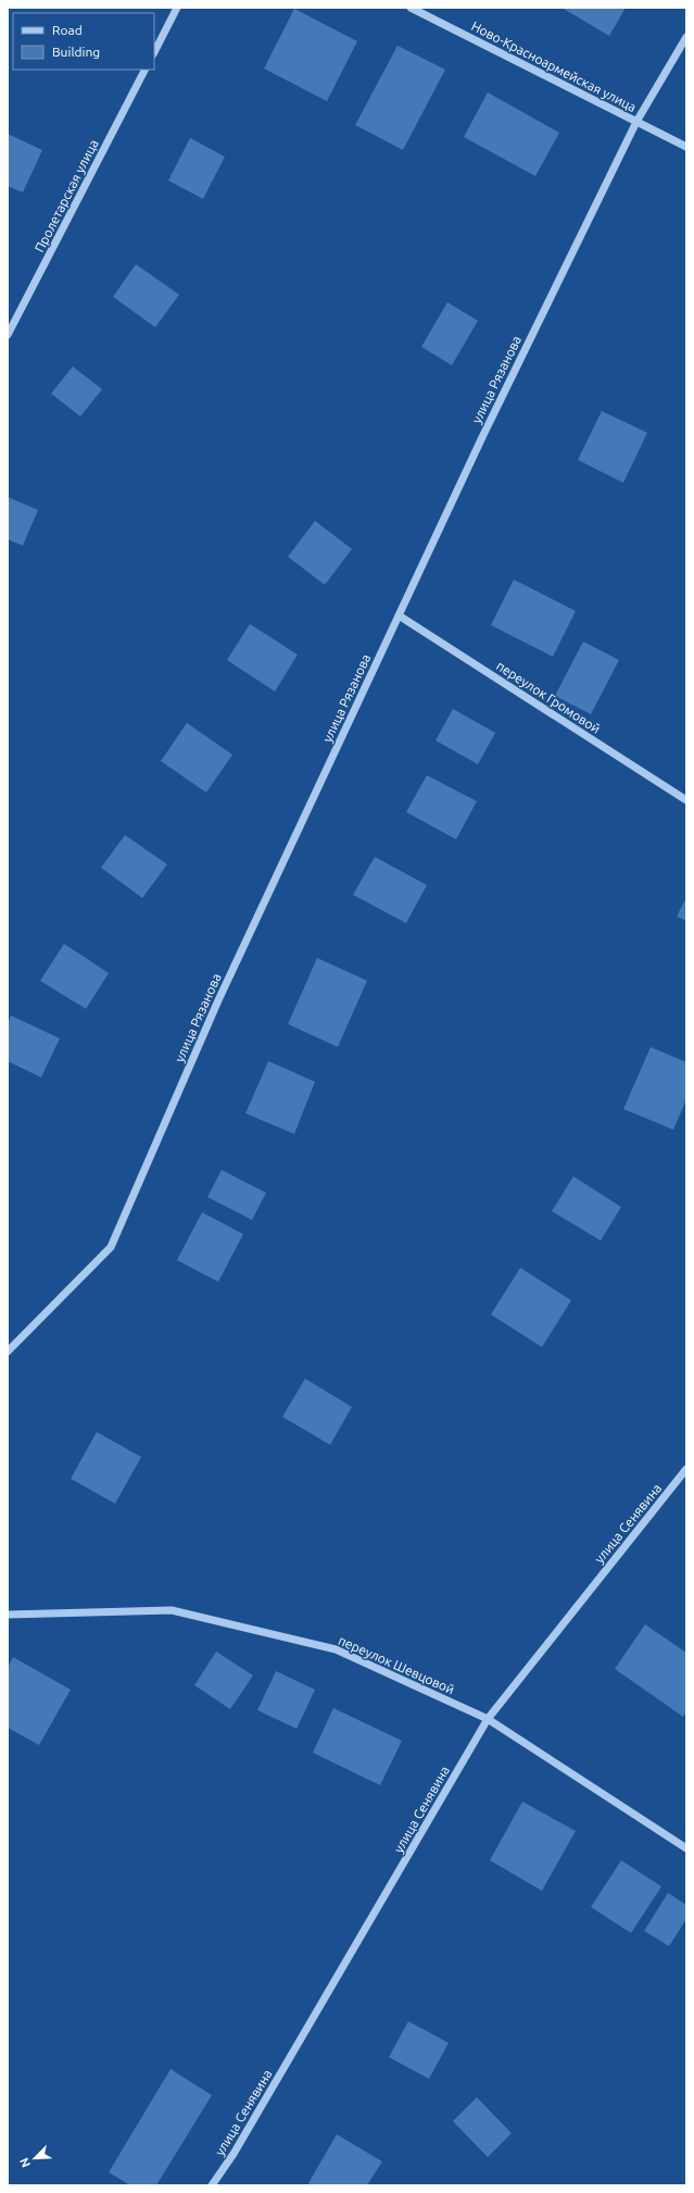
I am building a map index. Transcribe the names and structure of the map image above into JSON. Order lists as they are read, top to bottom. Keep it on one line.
{"streets":{"street":["Ново-Красноармейская улица","Пролетарская улица","улица Рязанова","переулок Громовой","улица Сенявина","переулок Шевцовой"]},"crossings":[["Ново-Красноармейская улица","улица Рязанова"],["улица Рязанова","переулок Громовой"],["улица Сенявина","переулок Шевцовой"]],"legend":["Road","Building"],"north":"bottom left"}
